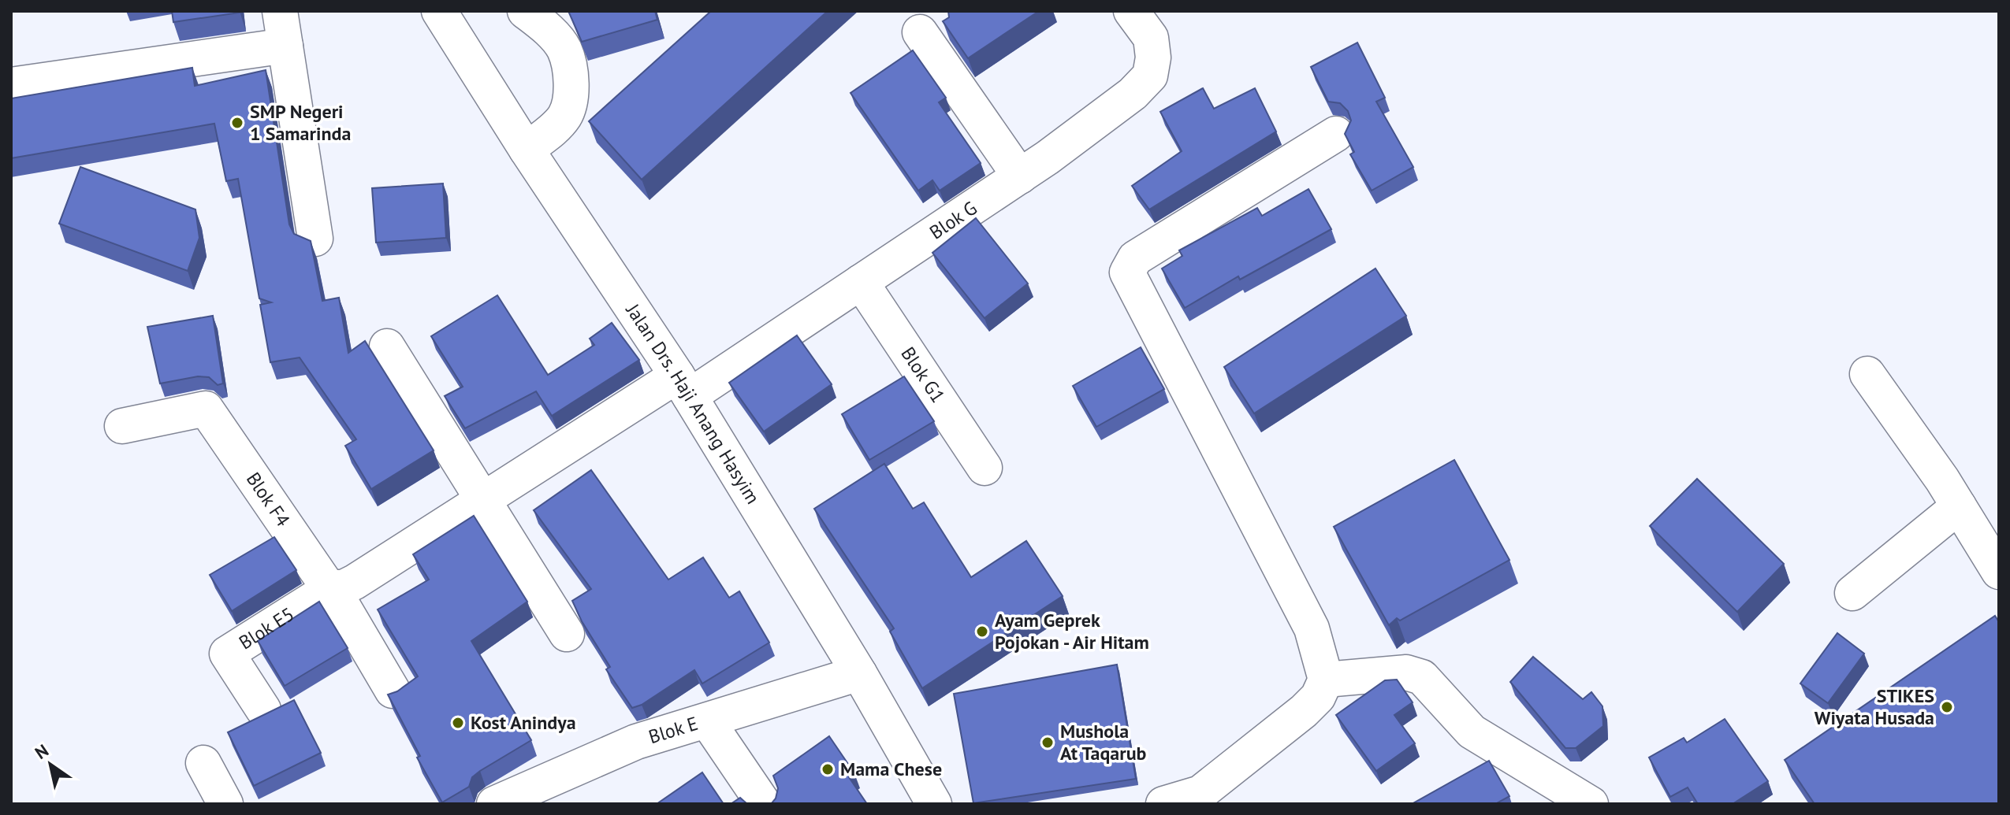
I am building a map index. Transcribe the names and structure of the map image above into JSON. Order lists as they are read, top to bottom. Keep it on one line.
{"streets":{"street":["Blok G","Blok G1","Jalan Drs. Haji Anang Hasyim","Blok F4","Blok E5","Blok E"]},"crossings":[["Blok G","Blok G1"],["Blok G","Jalan Drs. Haji Anang Hasyim"],["Blok G","Blok F4"],["Blok G","Blok E5"],["Jalan Drs. Haji Anang Hasyim","Blok E"],["Blok F4","Blok E5"]],"places":["SMP Negeri 1 Samarinda","Ayam Geprek Pojokan - Air Hitam","STIKES Wiyata Husada","Kost Anindya","Mushola At Taqarub","Mama Chese"],"north":"top left"}
